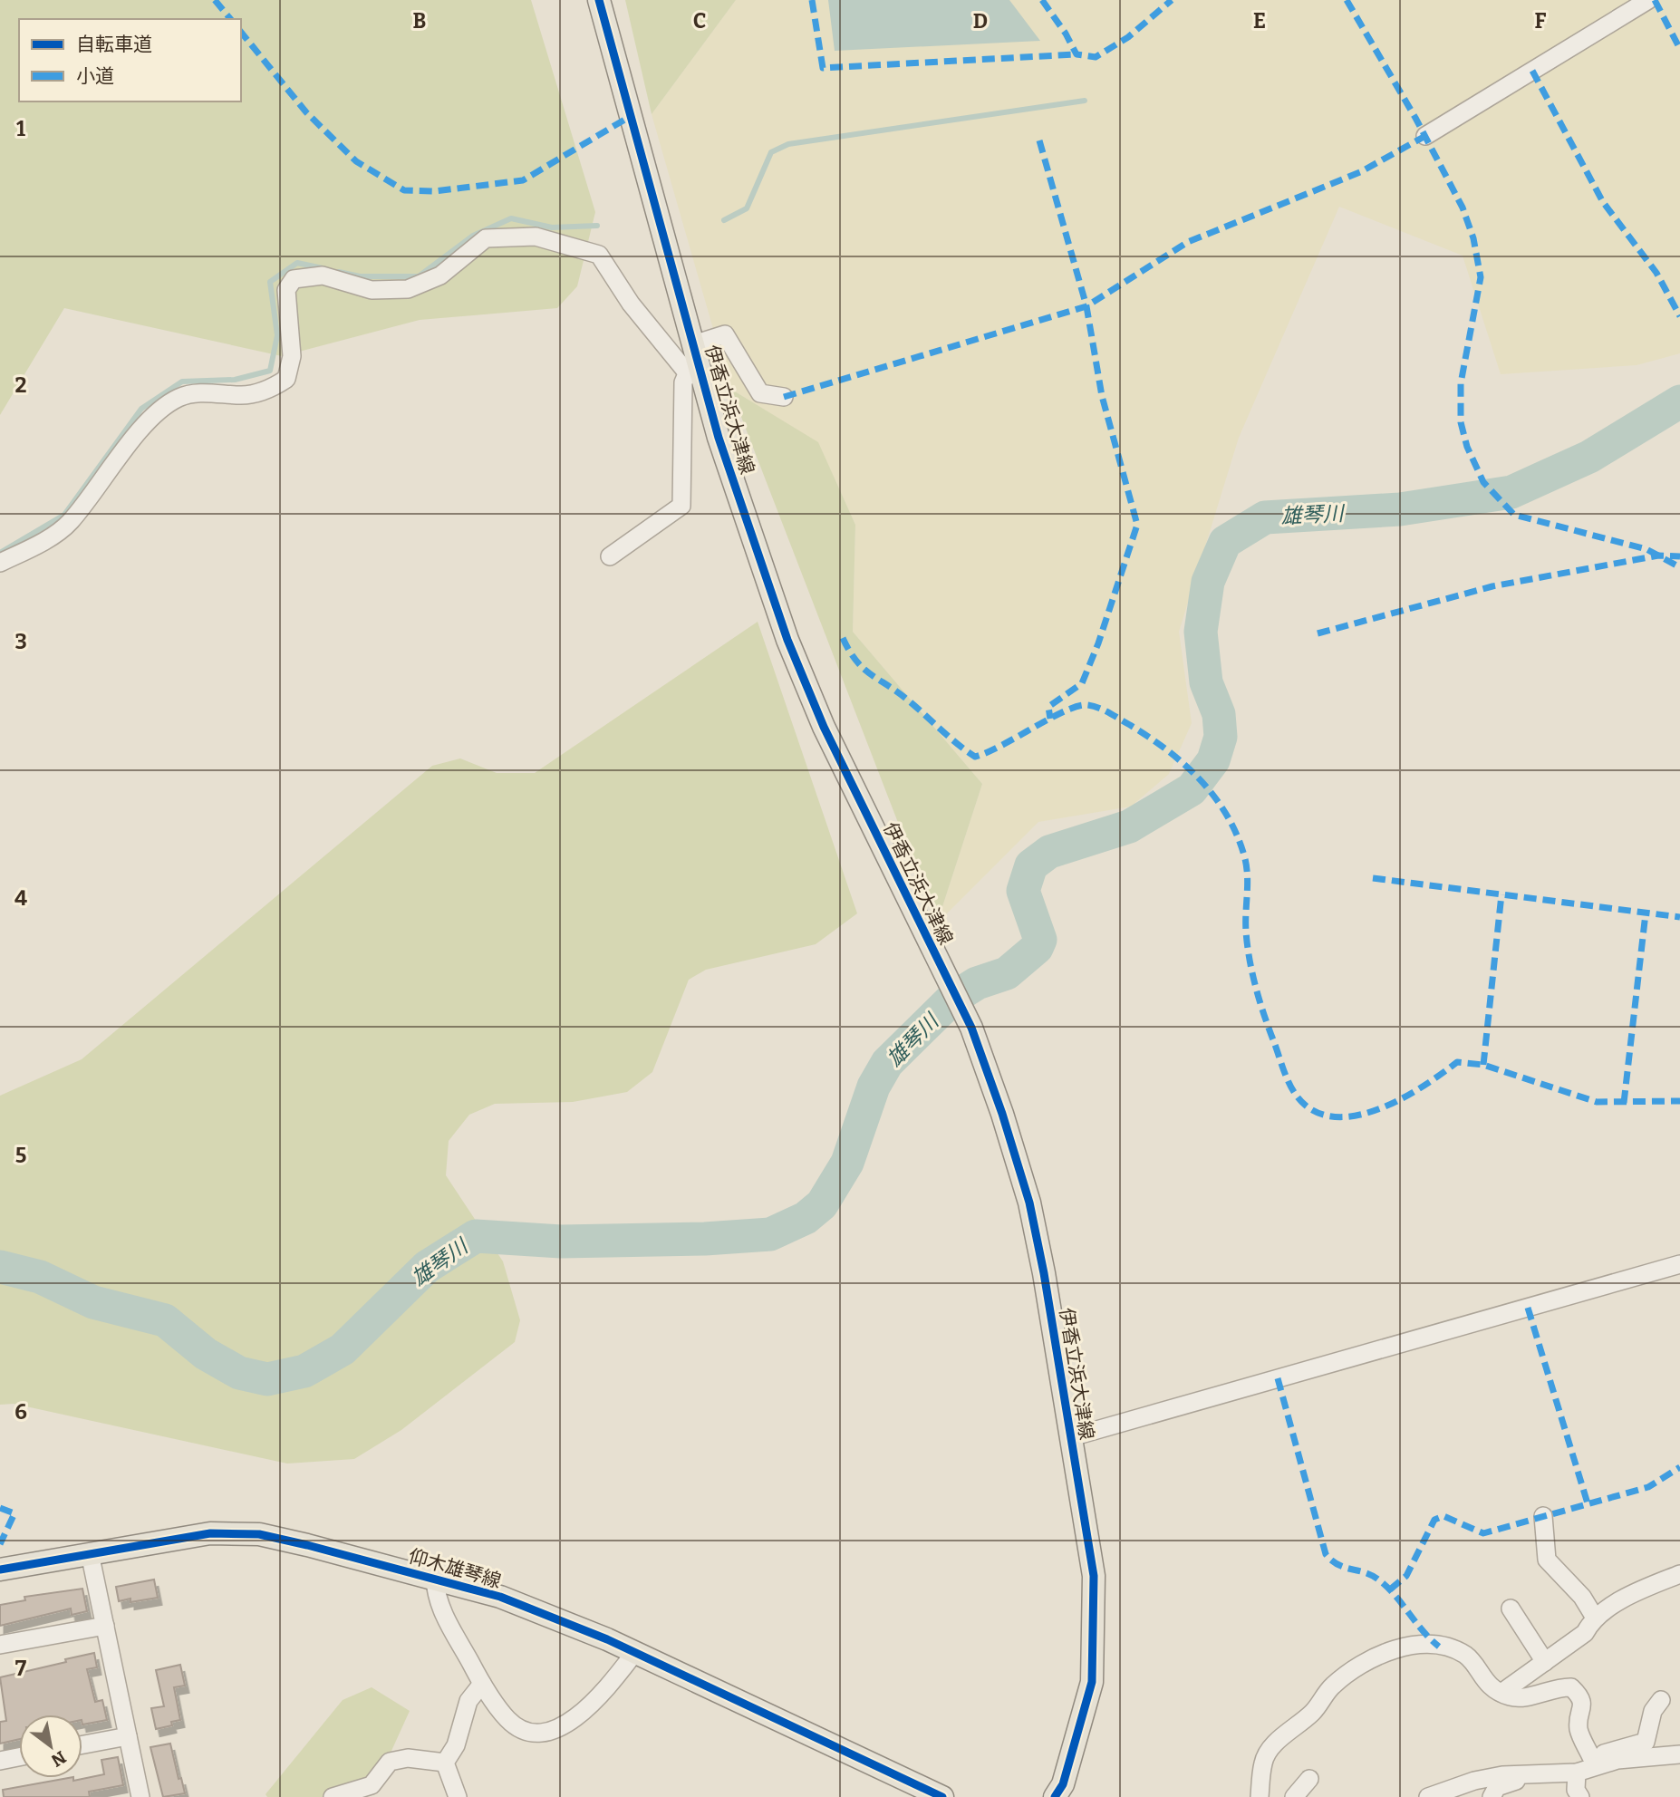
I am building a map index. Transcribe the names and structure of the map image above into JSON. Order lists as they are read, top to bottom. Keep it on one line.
{"streets":{"main road":["伊香立浜大津線","仰木雄琴線"]},"water":["雄琴川"],"legend":["自転車道","小道"],"north":"bottom right","grid":{"columns":["B","C","D","E","F"],"rows":["1","2","3","4","5","6","7"]}}
